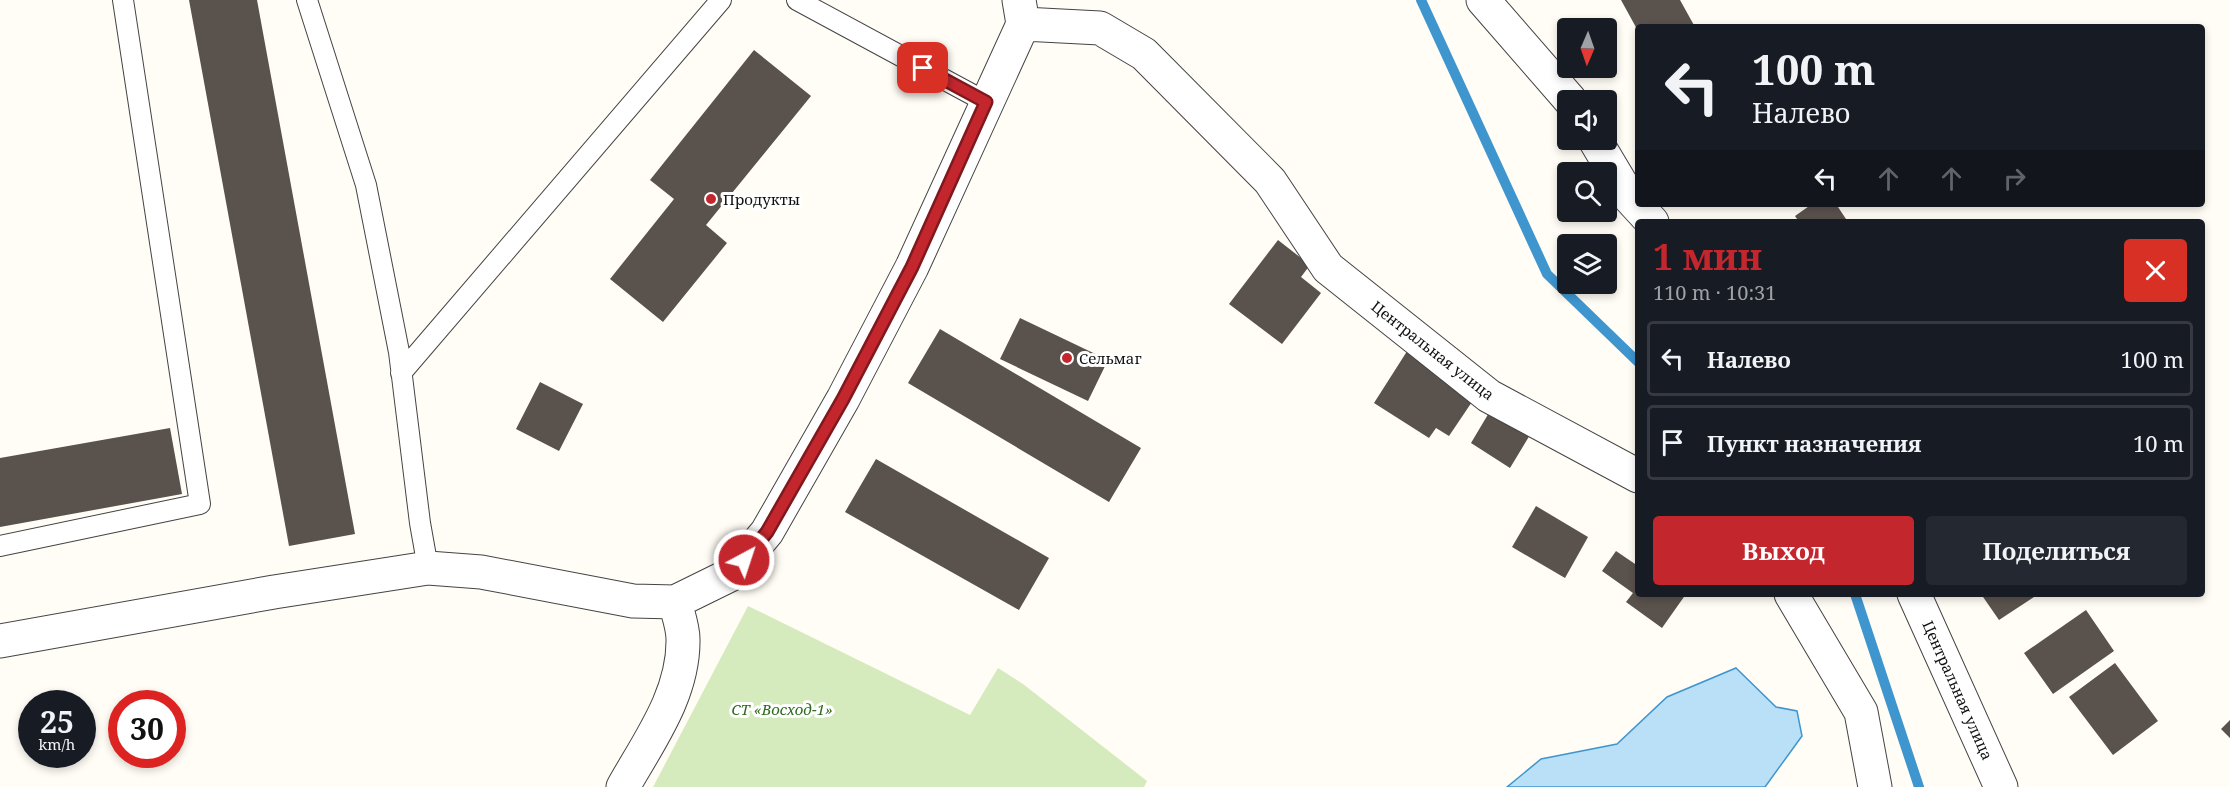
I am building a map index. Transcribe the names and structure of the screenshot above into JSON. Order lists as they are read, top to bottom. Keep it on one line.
{"streets":{"street":["Центральная улица"]},"parks":["СТ «Восход-1»"],"places":["Продукты","Сельмаг"],"north":"bottom","page":{"turn":["100 m","Налево"],"heading":["1 мин","110 m · 10:31"],"list":[{"name":"Налево","value":"100 m"},{"name":"Пункт назначения","value":"10 m"}],"buttons":["Выход","Поделиться"],"speed":"25 km/h","limit":"30"}}
